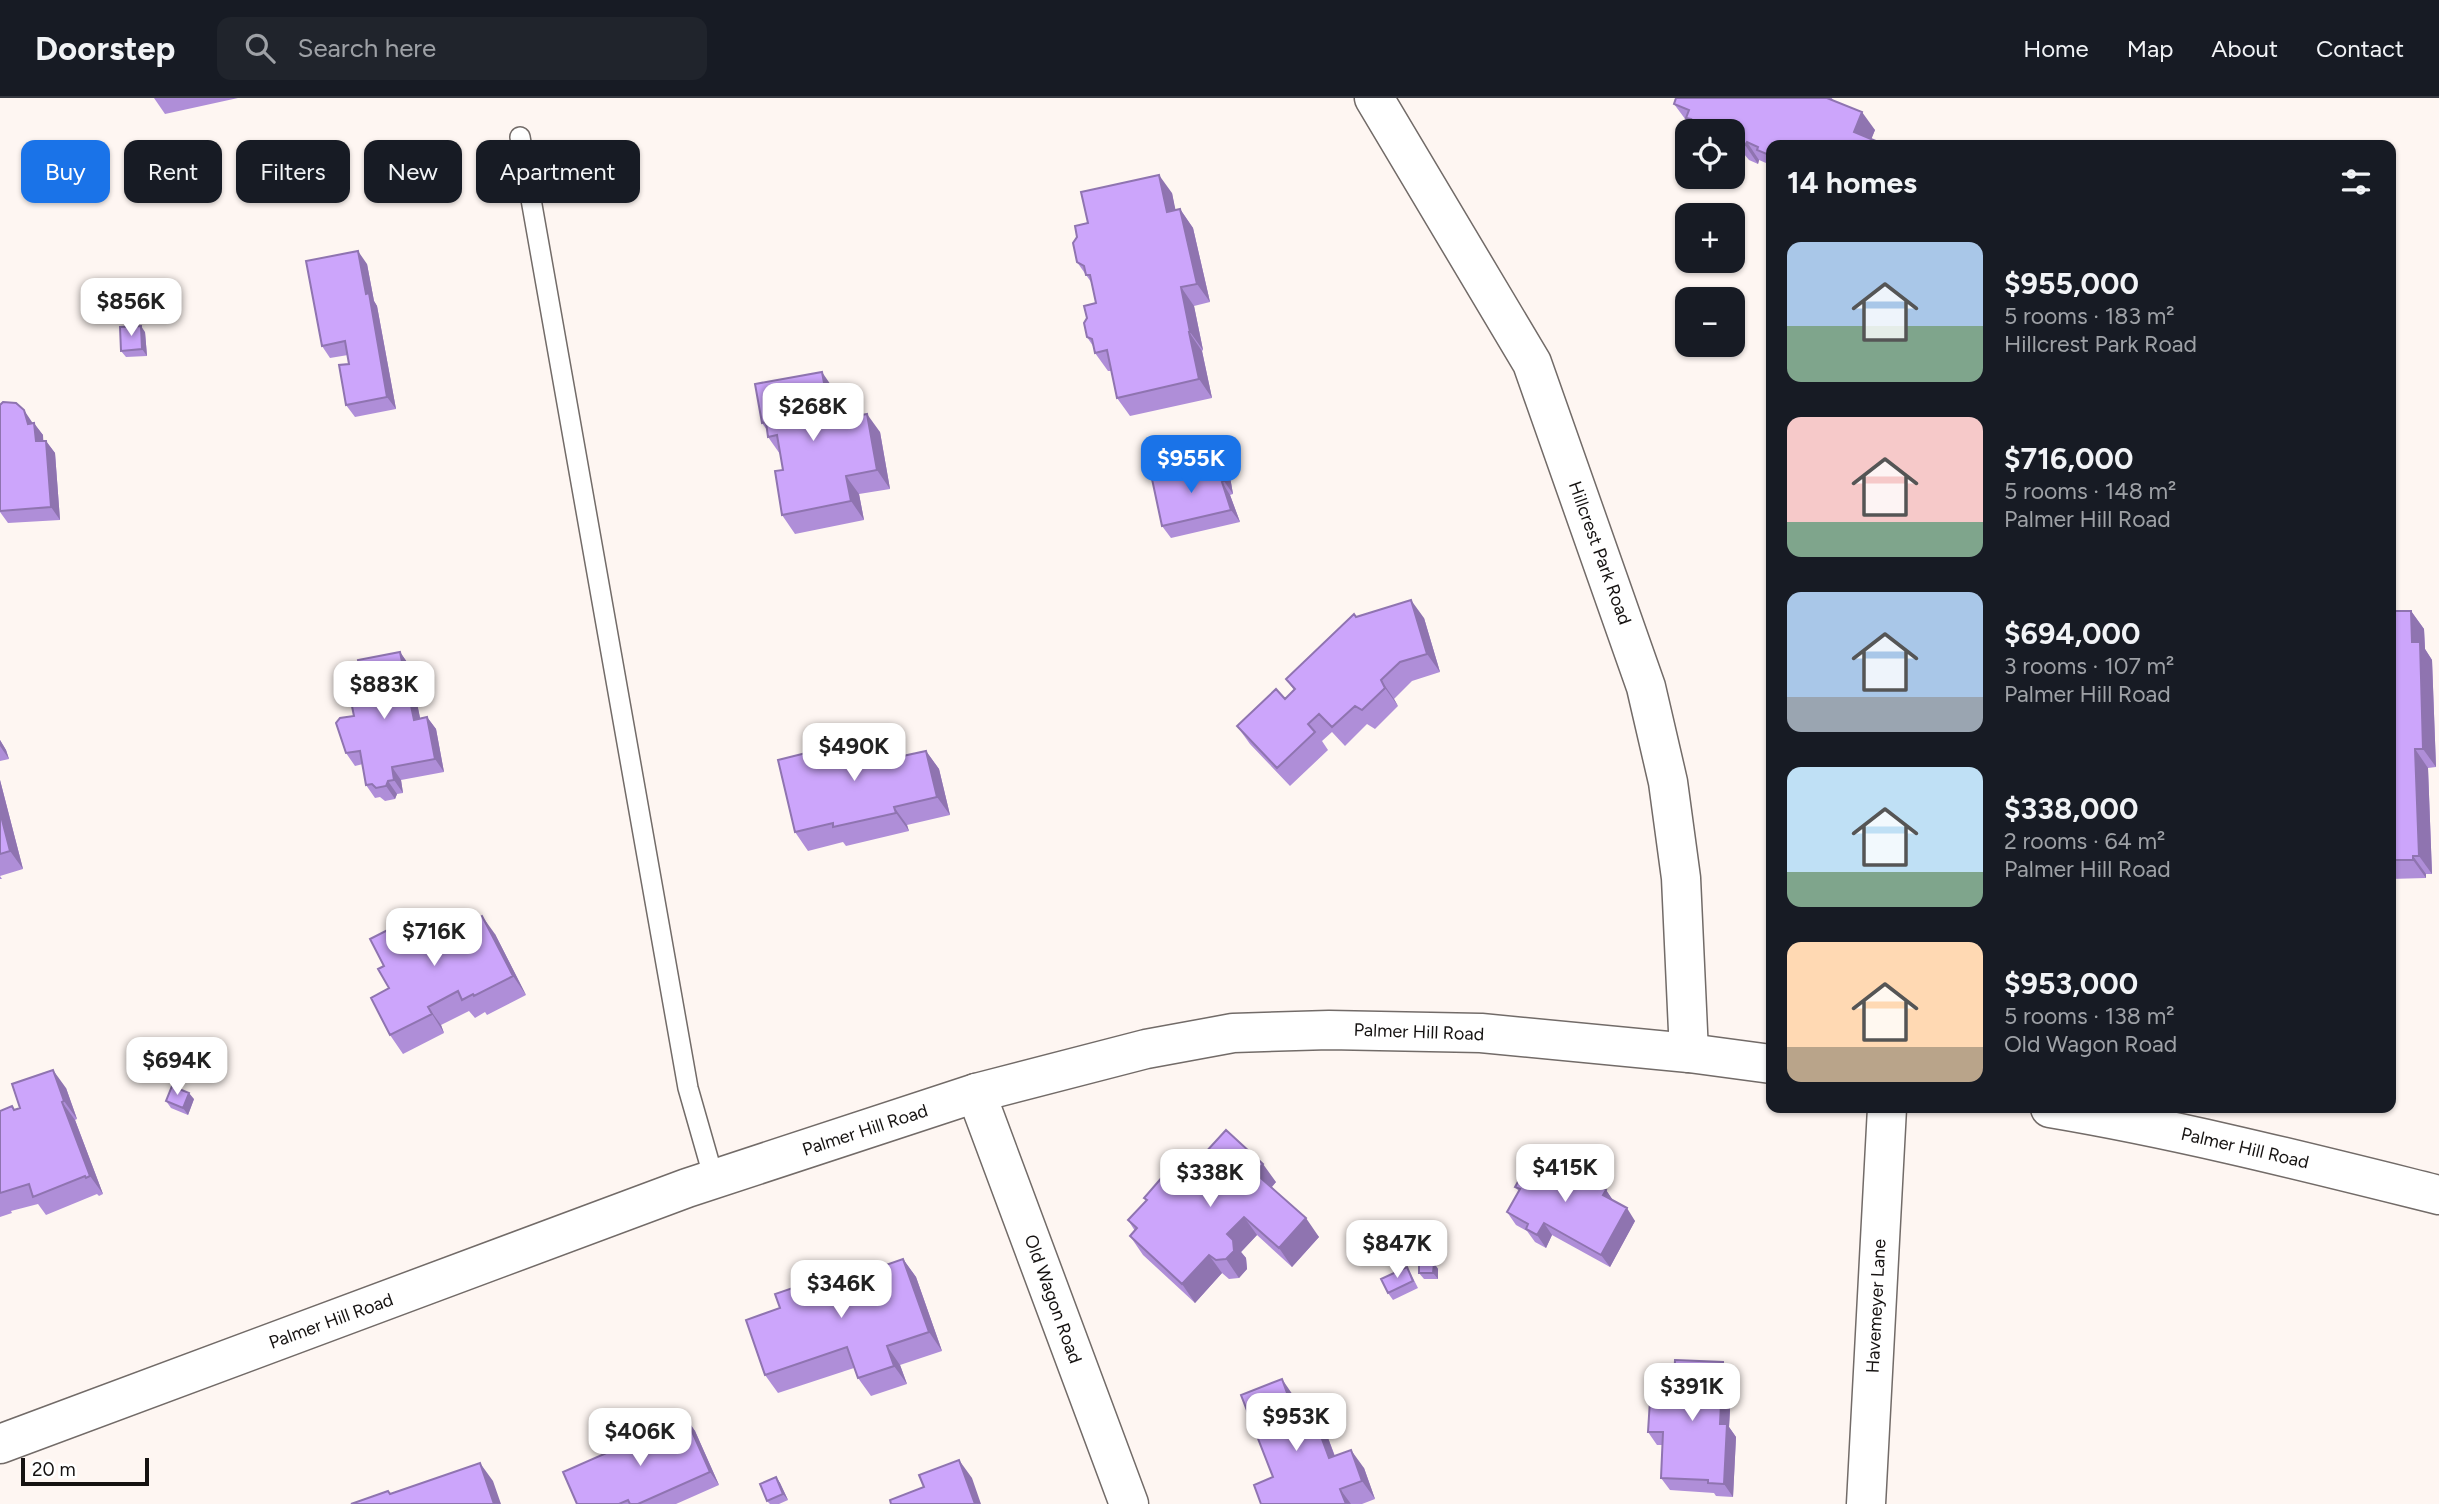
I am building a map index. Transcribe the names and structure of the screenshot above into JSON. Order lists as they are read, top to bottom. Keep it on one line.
{"streets":{"main road":["Hillcrest Park Road","Palmer Hill Road","Old Wagon Road","Havemeyer Lane"]},"crossings":[["Hillcrest Park Road","Palmer Hill Road"],["Palmer Hill Road","Old Wagon Road"]],"scale_bar":"20 m","page":{"header":"Doorstep","search":"Search here","nav":["Home","Map","About","Contact"],"map_buttons":["+","−"],"chip":["Buy","Rent","Filters","New","Apartment"],"heading":"14 homes","list":[{"name":"$955,000","note":"5 rooms · 183 m² · Hillcrest Park Road"},{"name":"$716,000","note":"5 rooms · 148 m² · Palmer Hill Road"},{"name":"$694,000","note":"3 rooms · 107 m² · Palmer Hill Road"},{"name":"$338,000","note":"2 rooms · 64 m² · Palmer Hill Road"},{"name":"$953,000","note":"5 rooms · 138 m² · Old Wagon Road"}],"price":["$856K","$268K","$955K","$883K","$490K","$716K","$694K","$415K","$338K","$847K","$346K","$391K","$953K","$406K"],"scale":"20 m"}}
